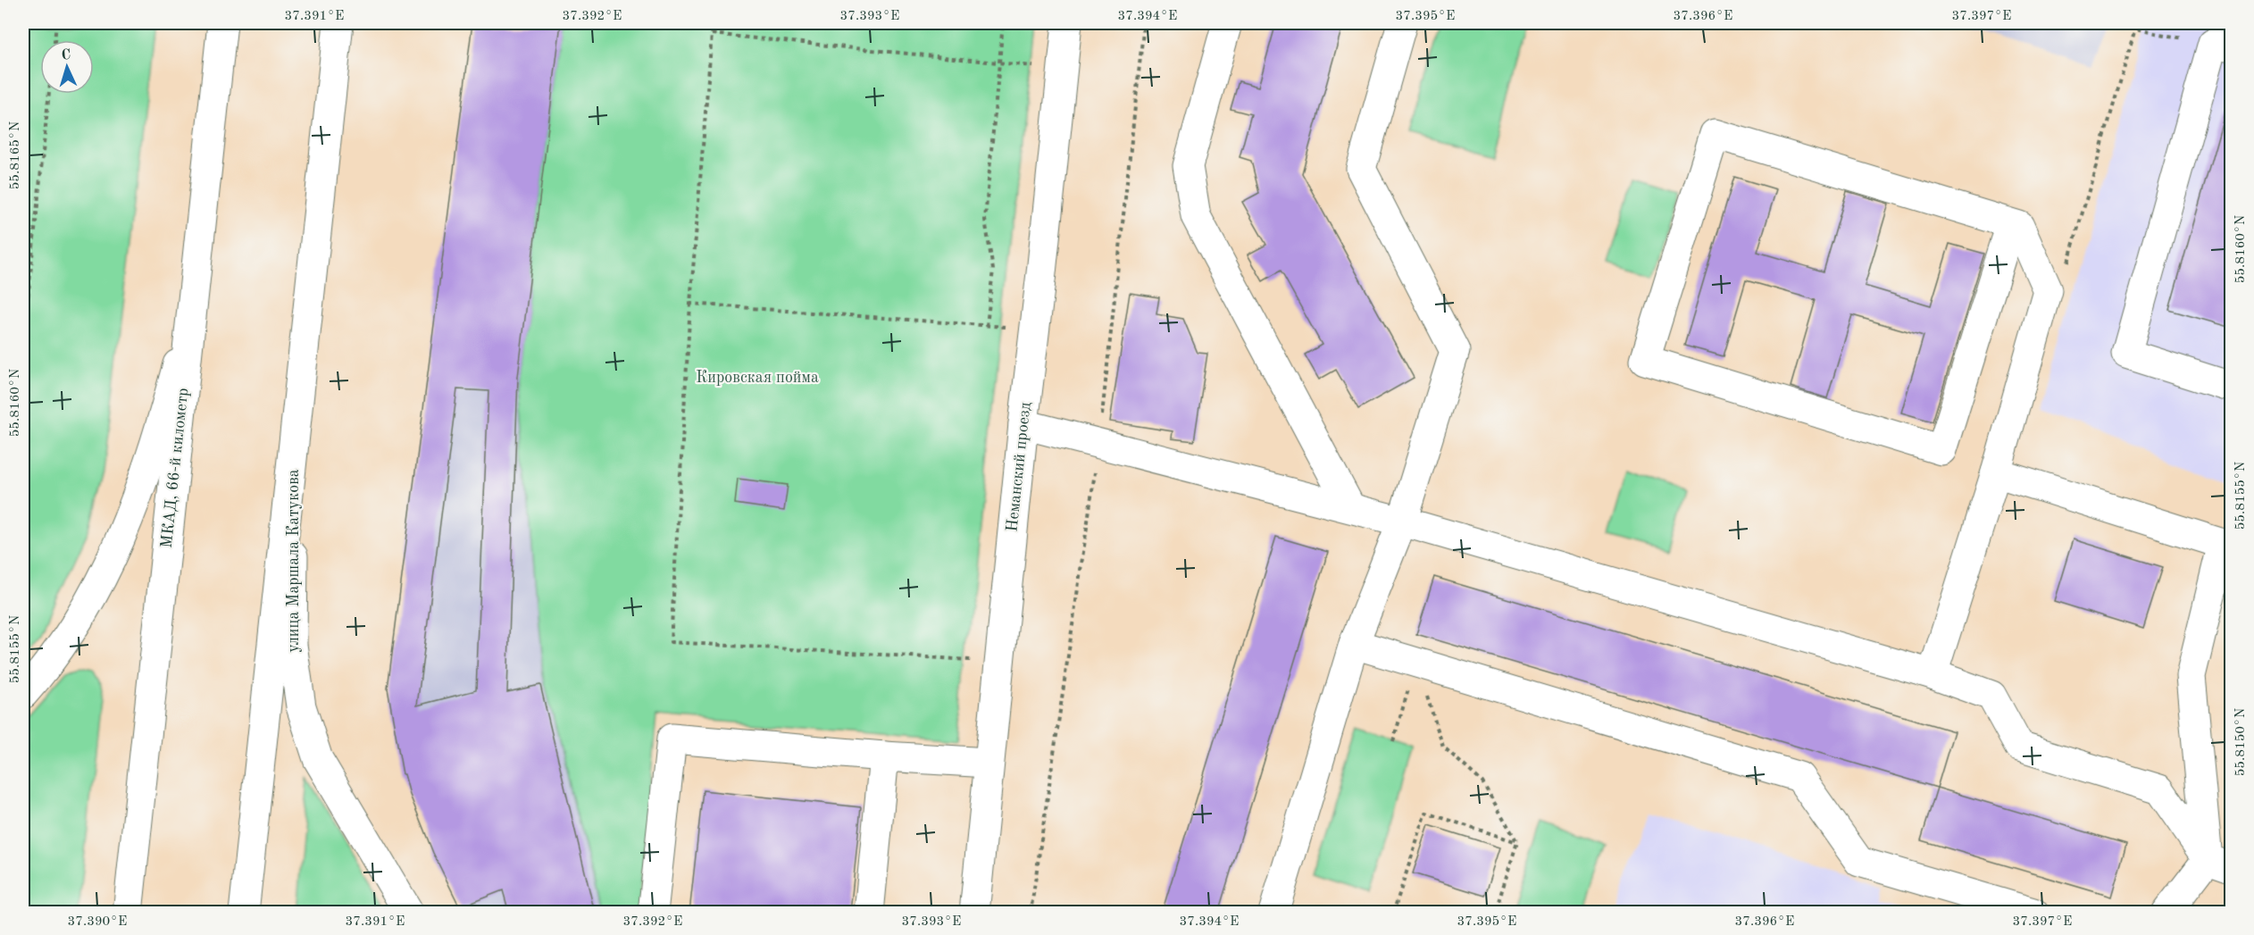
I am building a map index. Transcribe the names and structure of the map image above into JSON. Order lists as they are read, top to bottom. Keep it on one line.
{"streets":{"main road":["Неманский проезд","МКАД, 66-й километр","улица Маршала Катукова"]},"parks":["Кировская пойма"],"north":"top","coordinates":["37.391°E","37.392°E","37.393°E","37.394°E","37.395°E","37.396°E","37.397°E","55.8165°N","55.8160°N","55.8155°N","55.8150°N","37.390°E"]}
